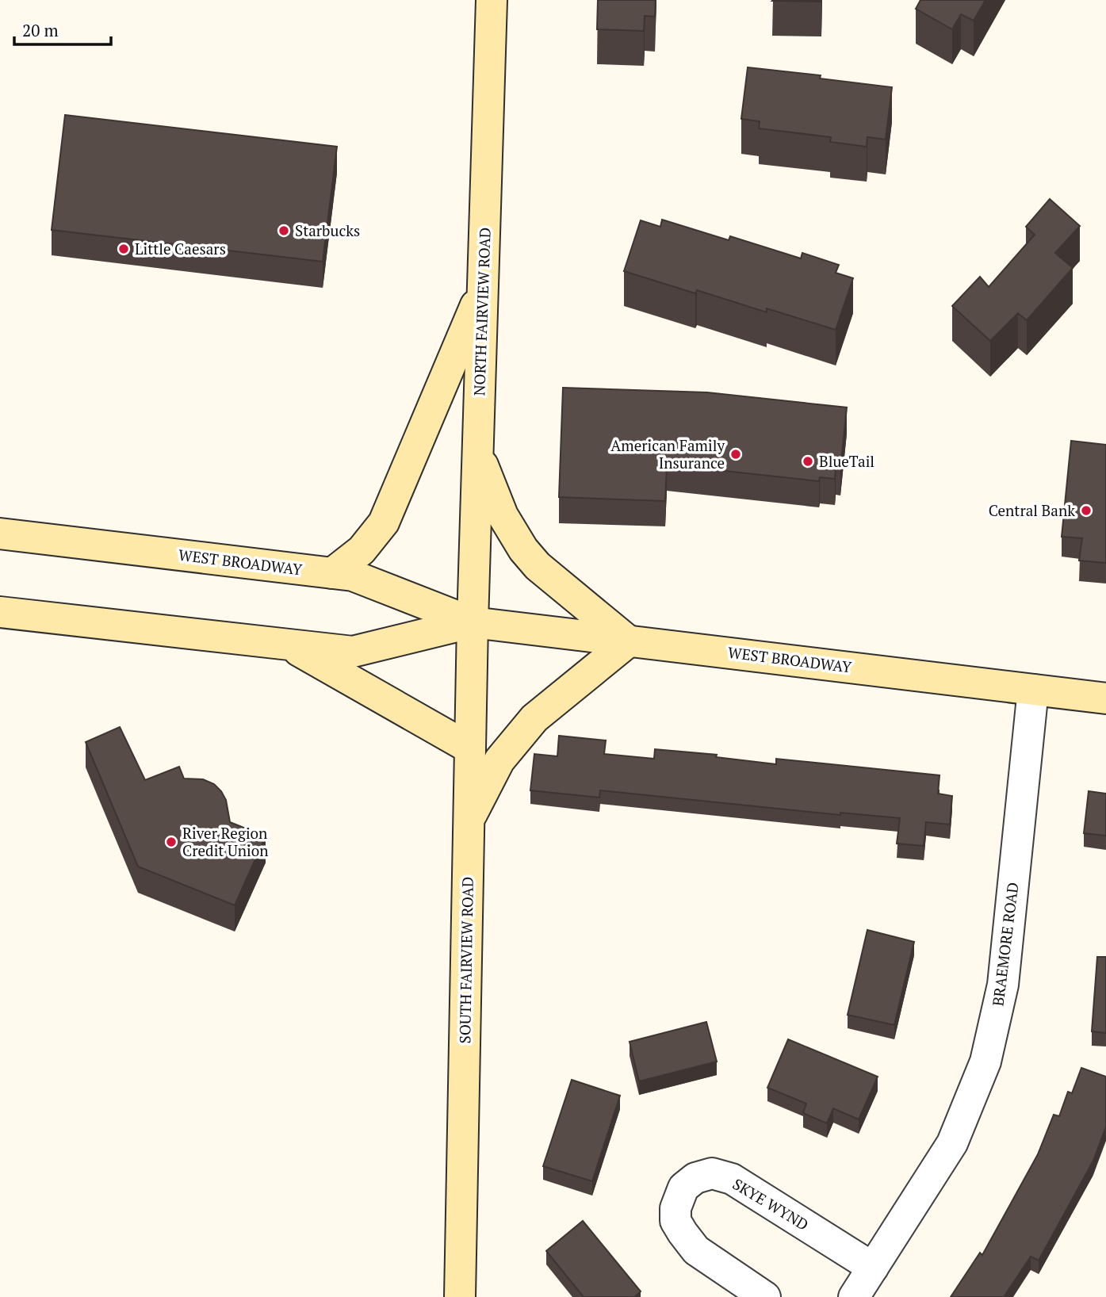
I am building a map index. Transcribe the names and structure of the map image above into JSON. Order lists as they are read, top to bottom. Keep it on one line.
{"streets":{"main road":["NORTH FAIRVIEW ROAD","WEST BROADWAY","SOUTH FAIRVIEW ROAD"],"street":["BRAEMORE ROAD","SKYE WYND"]},"crossings":[["NORTH FAIRVIEW ROAD","WEST BROADWAY"],["NORTH FAIRVIEW ROAD","SOUTH FAIRVIEW ROAD"],["WEST BROADWAY","BRAEMORE ROAD"],["WEST BROADWAY","SOUTH FAIRVIEW ROAD"],["BRAEMORE ROAD","SKYE WYND"]],"places":["Starbucks","Little Caesars","American Family Insurance","BlueTail","Central Bank","River Region Credit Union"],"scale_bar":"20 m"}
